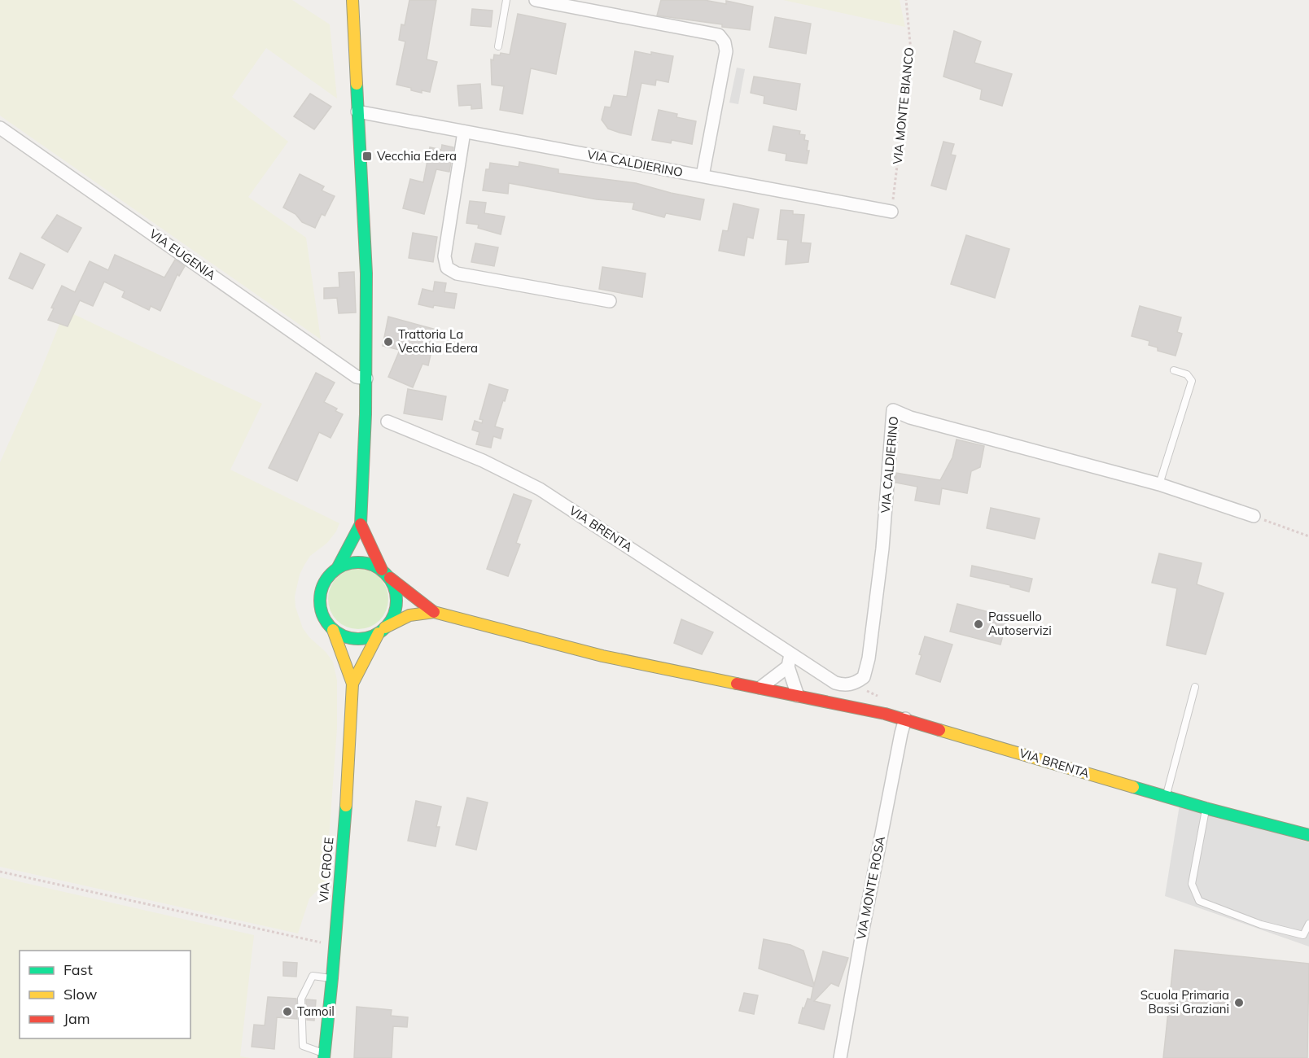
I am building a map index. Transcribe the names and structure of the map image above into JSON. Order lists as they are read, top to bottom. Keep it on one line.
{"streets":{"main road":["VIA BRENTA","VIA CROCE"],"street":["VIA CALDIERINO","VIA EUGENIA","VIA MONTE ROSA"],"path":["VIA MONTE BIANCO"]},"crossings":[["VIA MONTE BIANCO","VIA CALDIERINO"],["VIA BRENTA","VIA CROCE"],["VIA BRENTA","VIA MONTE ROSA"]],"places":{"transit":["Vecchia Edera"],"other":["Trattoria La Vecchia Edera","Passuello Autoservizi","Scuola Primaria Bassi Graziani","Tamoil"]},"legend":["Fast","Slow","Jam"]}
